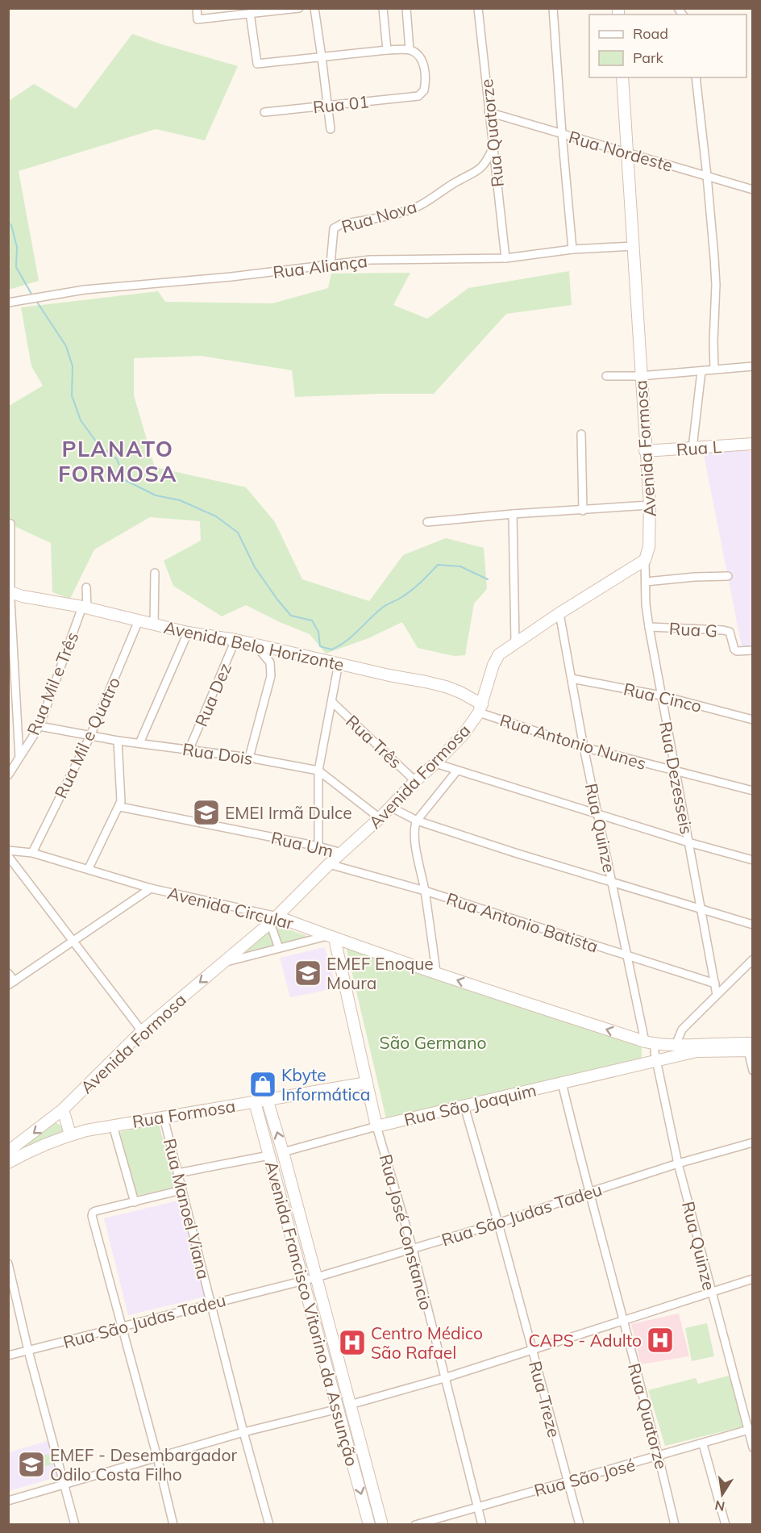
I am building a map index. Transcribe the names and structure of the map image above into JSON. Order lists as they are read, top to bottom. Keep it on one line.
{"streets":{"main road":["Rua L","Avenida Formosa","Avenida Belo Horizonte","Avenida Circular","Rua São Joaquim","Rua Formosa","Rua José Constancio","Avenida Francisco Vitorino da Assunção"],"street":["Rua 01","Rua Quatorze","Rua Nordeste","Rua Nova","Rua Aliança","Rua G","Rua Mil e Três","Rua Dez","Rua Cinco","Rua Mil e Quatro","Rua Três","Rua Antonio Nunes","Rua Dois","Rua Dezesseis","Rua Quinze","Rua Um","Rua Antonio Batista","Rua Manoel Viana","Rua São Judas Tadeu","Rua Treze","Rua São José"]},"crossings":[["Rua Quatorze","Rua Nordeste"],["Rua Quatorze","Rua Nova"],["Rua Quatorze","Rua Aliança"],["Rua Quatorze","Rua São Joaquim"],["Rua Quatorze","Rua São Judas Tadeu"],["Rua Quatorze","Rua São José"],["Rua Nordeste","Avenida Formosa"],["Rua Nova","Rua Aliança"],["Rua Aliança","Avenida Formosa"],["Rua L","Avenida Formosa"],["Avenida Formosa","Avenida Belo Horizonte"],["Avenida Formosa","Rua Três"],["Avenida Formosa","Rua Antonio Nunes"],["Avenida Formosa","Rua Dois"],["Avenida Formosa","Rua Dezesseis"],["Avenida Formosa","Rua Quinze"],["Avenida Formosa","Rua Um"],["Avenida Formosa","Avenida Circular"],["Avenida Formosa","Rua Antonio Batista"],["Avenida Formosa","Rua Formosa"],["Rua G","Rua Dezesseis"],["Avenida Belo Horizonte","Rua Mil e Três"],["Avenida Belo Horizonte","Rua Dez"],["Avenida Belo Horizonte","Rua Mil e Quatro"],["Avenida Belo Horizonte","Rua Antonio Nunes"],["Rua Mil e Três","Rua Dois"],["Rua Dez","Rua Dois"],["Rua Cinco","Rua Dezesseis"],["Rua Cinco","Rua Quinze"],["Rua Mil e Quatro","Rua Dois"],["Rua Mil e Quatro","Avenida Circular"],["Rua Antonio Nunes","Rua Dezesseis"],["Rua Antonio Nunes","Rua Quinze"],["Rua Dezesseis","Rua Antonio Batista"],["Rua Quinze","Avenida Circular"],["Rua Quinze","Rua Antonio Batista"],["Rua Quinze","Rua São Joaquim"],["Rua Quinze","Rua São Judas Tadeu"],["Rua Quinze","Rua São José"],["Avenida Circular","Rua São Joaquim"],["Avenida Circular","Rua José Constancio"],["Rua São Joaquim","Rua José Constancio"],["Rua São Joaquim","Avenida Francisco Vitorino da Assunção"],["Rua São Joaquim","Rua Treze"],["Rua Formosa","Rua Manoel Viana"],["Rua Formosa","Rua José Constancio"],["Rua Formosa","Avenida Francisco Vitorino da Assunção"],["Rua Manoel Viana","Rua São Judas Tadeu"],["Rua São Judas Tadeu","Rua José Constancio"],["Rua São Judas Tadeu","Avenida Francisco Vitorino da Assunção"],["Rua São Judas Tadeu","Rua Treze"],["Rua José Constancio","Rua São José"],["Rua Treze","Rua São José"]],"districts":["PLANATO FORMOSA"],"parks":["São Germano"],"places":{"school or university":["EMEI Irmã Dulce","EMEF Enoque Moura","EMEF - Desembargador Odilo Costa Filho"],"shop":["Kbyte Informática"],"hospital":["CAPS - Adulto","Centro Médico São Rafael"]},"legend":["Road","Park"],"north":"bottom"}
